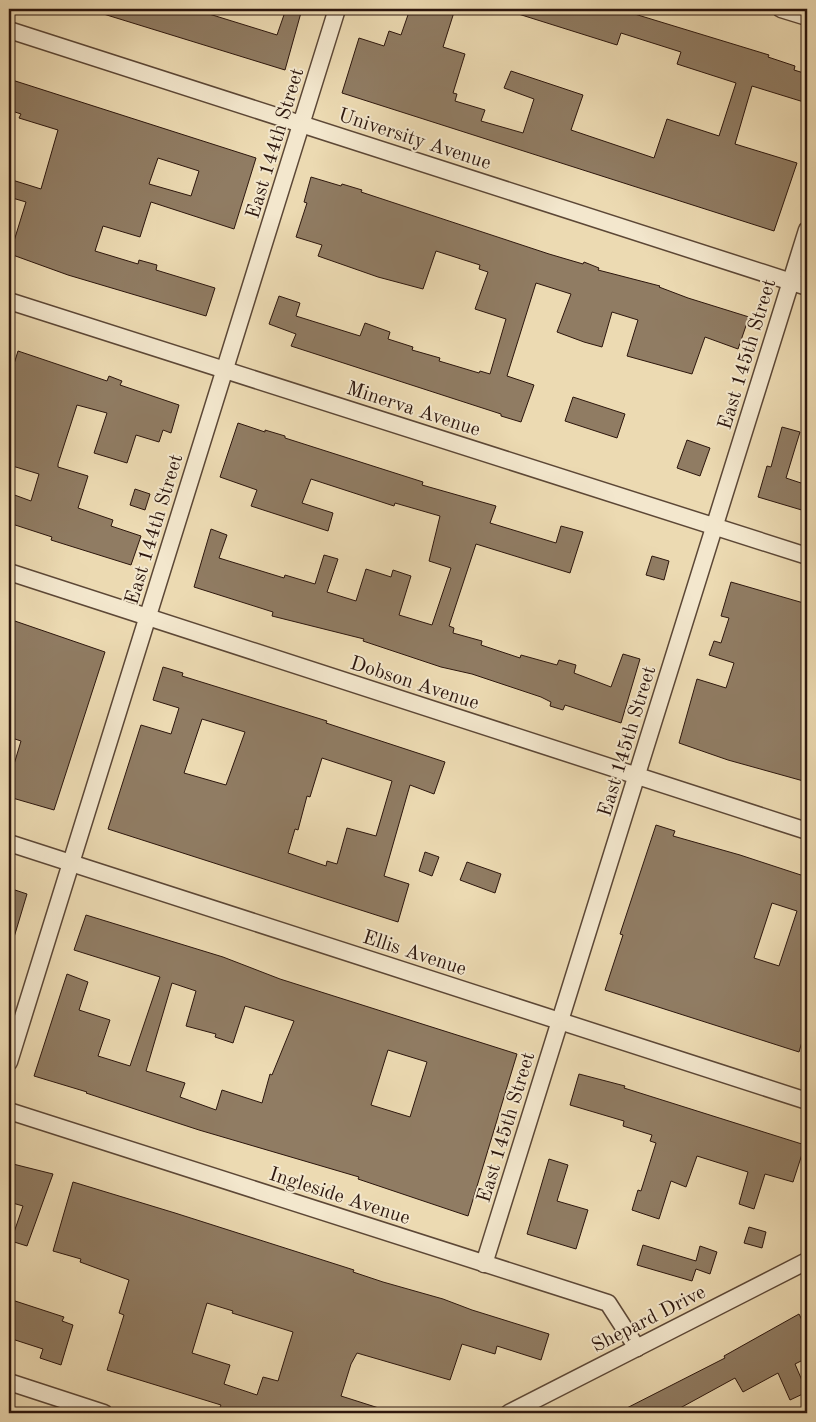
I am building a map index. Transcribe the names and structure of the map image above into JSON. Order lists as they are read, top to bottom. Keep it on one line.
{"streets":{"street":["University Avenue","East 144th Street","East 145th Street","Minerva Avenue","Dobson Avenue","Ellis Avenue","Ingleside Avenue","Shepard Drive"]},"crossings":[["University Avenue","East 144th Street"],["University Avenue","East 145th Street"],["East 144th Street","Minerva Avenue"],["East 144th Street","Dobson Avenue"],["East 144th Street","Ellis Avenue"],["East 145th Street","Minerva Avenue"],["East 145th Street","Dobson Avenue"],["East 145th Street","Ellis Avenue"],["East 145th Street","Ingleside Avenue"],["Ingleside Avenue","Shepard Drive"]]}
